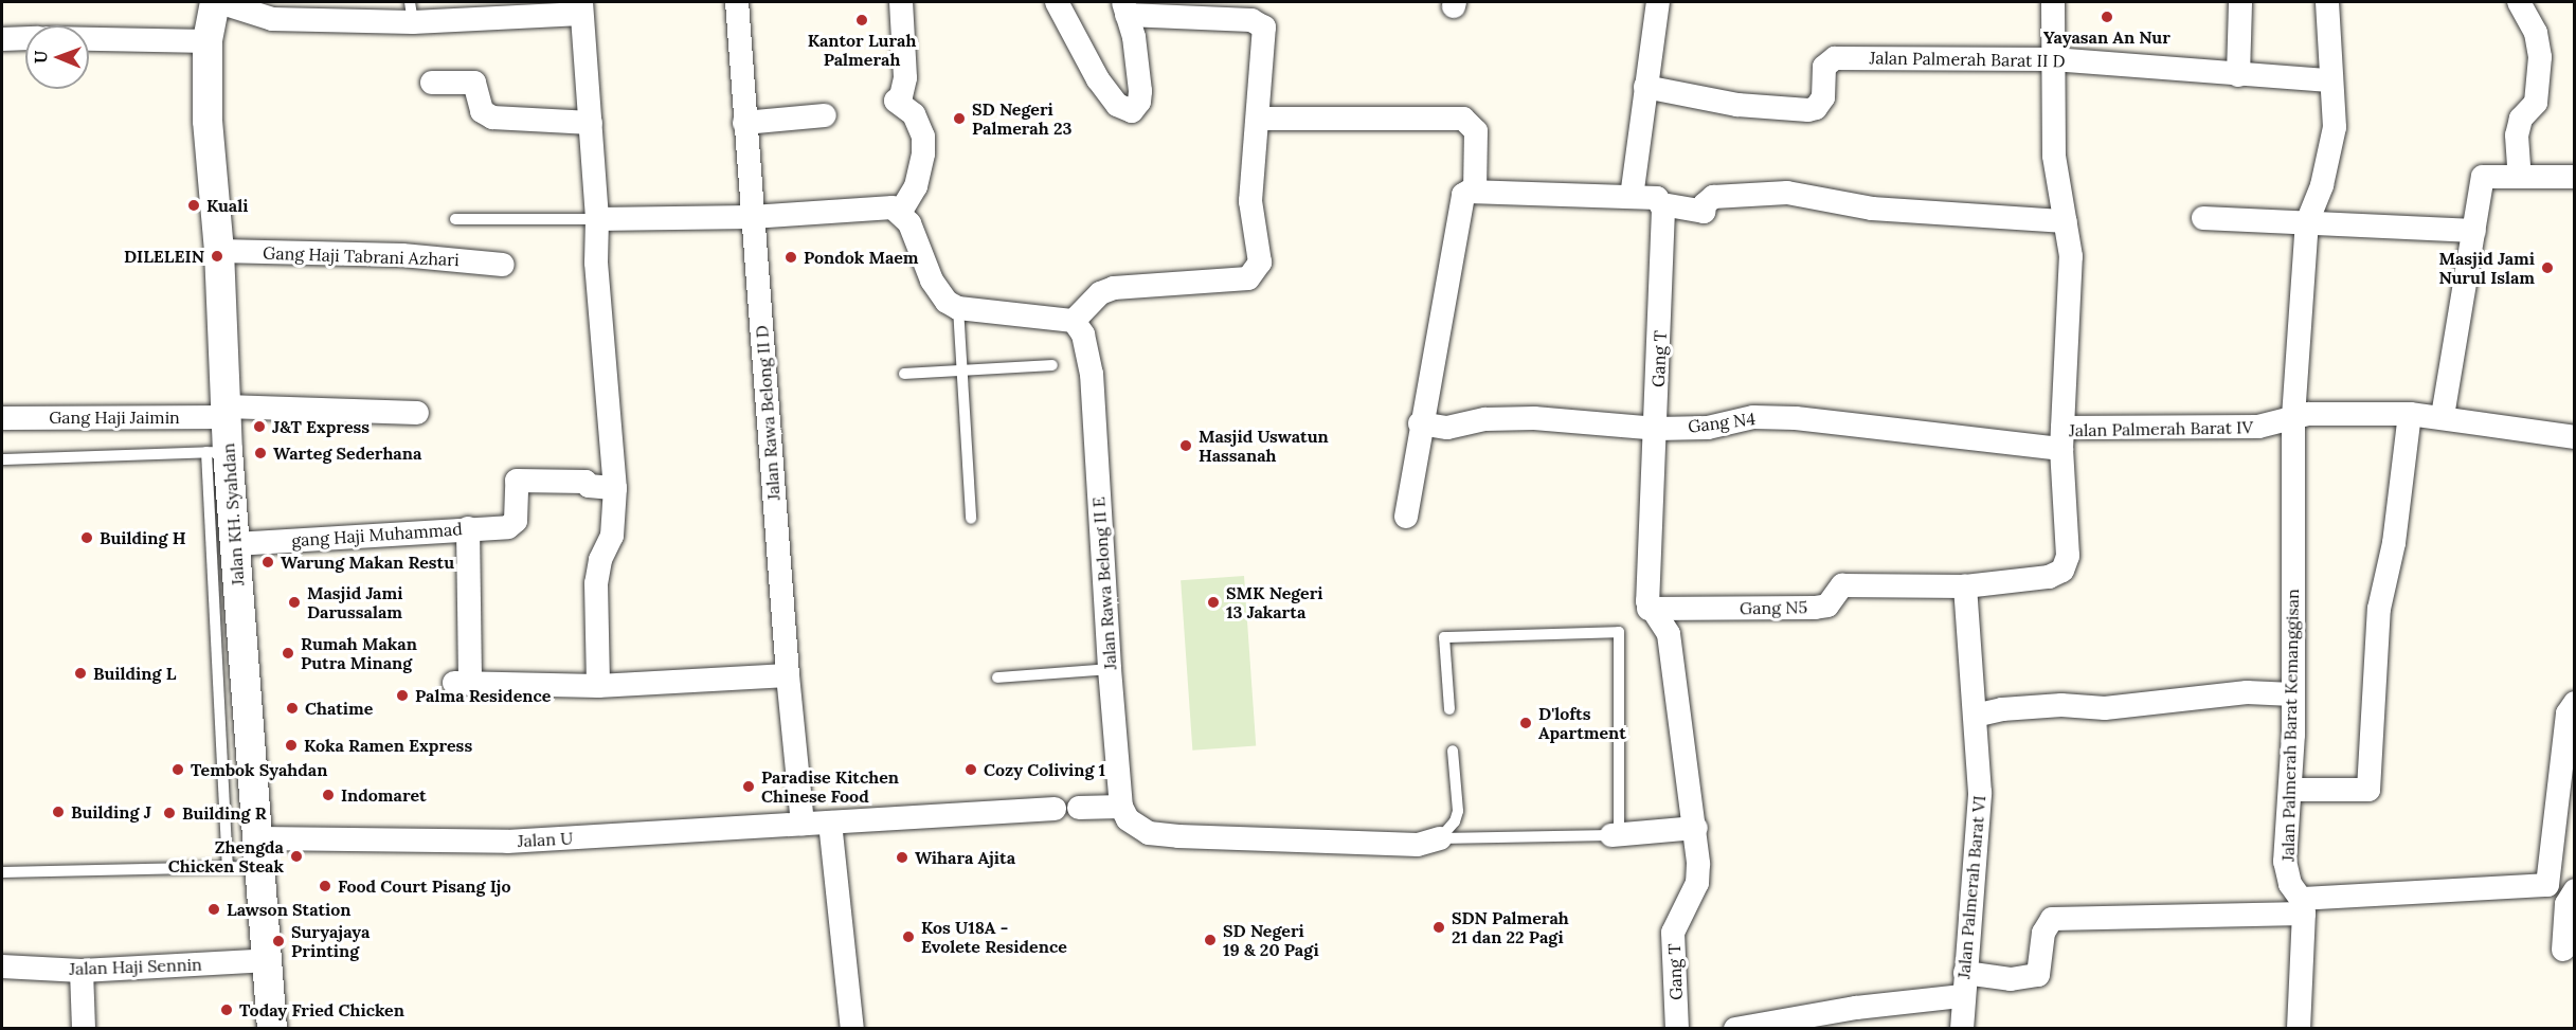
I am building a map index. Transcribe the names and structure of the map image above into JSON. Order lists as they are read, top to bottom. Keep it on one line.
{"streets":{"street":["Jalan Palmerah Barat II D","Gang Haji Tabrani Azhari","Gang T","Jalan Rawa Belong II D","Gang Haji Jaimin","Gang N4","Jalan Palmerah Barat IV","Jalan KH. Syahdan","gang Haji Muhammad","Jalan Rawa Belong II E","Gang N5","Jalan Palmerah Barat Kemanggisan","Jalan U","Jalan Palmerah Barat VI","Jalan Haji Sennin"]},"crossings":[["Jalan Palmerah Barat II D","Jalan Palmerah Barat Kemanggisan"],["Gang Haji Tabrani Azhari","Jalan KH. Syahdan"],["Gang T","Gang N4"],["Gang T","Gang N5"],["Jalan Rawa Belong II D","Jalan U"],["Gang Haji Jaimin","Jalan KH. Syahdan"],["Gang N4","Jalan Palmerah Barat IV"],["Jalan Palmerah Barat IV","Gang N5"],["Jalan Palmerah Barat IV","Jalan Palmerah Barat Kemanggisan"],["Jalan Palmerah Barat IV","Jalan Palmerah Barat VI"],["Jalan KH. Syahdan","gang Haji Muhammad"],["Jalan KH. Syahdan","Jalan U"],["Jalan KH. Syahdan","Jalan Haji Sennin"],["Gang N5","Jalan Palmerah Barat VI"]],"places":["Yayasan An Nur","Kantor Lurah Palmerah","SD Negeri Palmerah 23","Kuali","DILELEIN","Pondok Maem","Masjid Jami Nurul Islam","J&T Express","Masjid Uswatun Hassanah","Warteg Sederhana","Building H","Warung Makan Restu","Masjid Jami Darussalam","SMK Negeri 13 Jakarta","Rumah Makan Putra Minang","Building L","Palma Residence","Chatime","D'lofts Apartment","Koka Ramen Express","Tembok Syahdan","Cozy Coliving 1","Paradise Kitchen Chinese Food","Indomaret","Building J","Building R","Zhengda Chicken Steak","Wihara Ajita","Food Court Pisang Ijo","Lawson Station","SDN Palmerah 21 dan 22 Pagi","Kos U18A - Evolete Residence","SD Negeri 19 & 20 Pagi","Suryajaya Printing","Today Fried Chicken"],"north":"left"}
